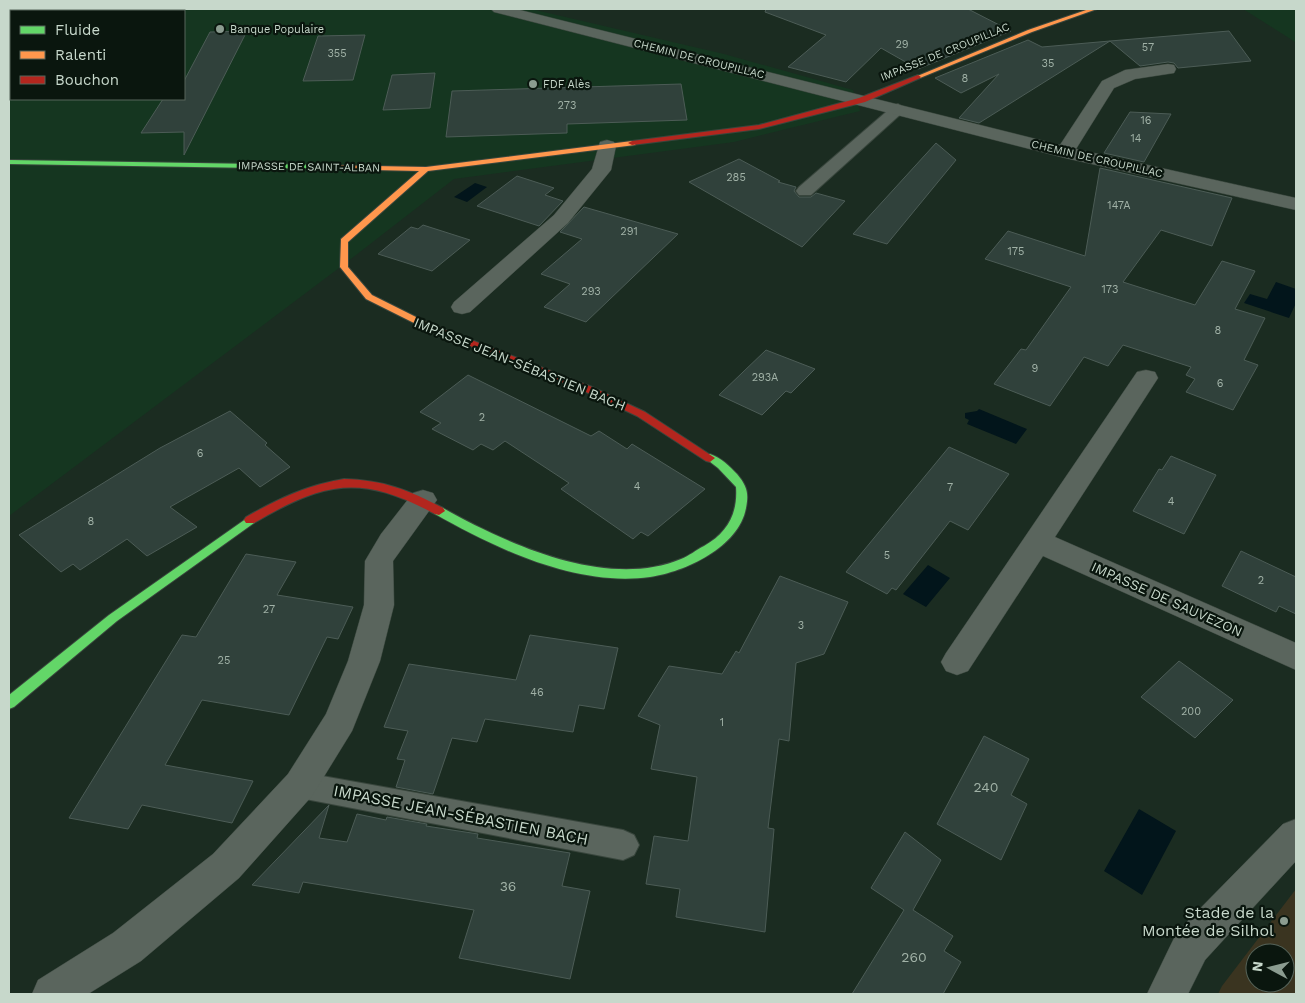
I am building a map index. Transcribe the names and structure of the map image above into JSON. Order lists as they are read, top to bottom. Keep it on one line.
{"streets":{"street":["IMPASSE DE CROUPILLAC","CHEMIN DE CROUPILLAC","IMPASSE DE SAINT-ALBAN","IMPASSE JEAN-SÉBASTIEN BACH","IMPASSE DE SAUVEZON"]},"crossings":[["IMPASSE DE CROUPILLAC","CHEMIN DE CROUPILLAC"],["IMPASSE DE CROUPILLAC","IMPASSE DE SAINT-ALBAN"],["CHEMIN DE CROUPILLAC","IMPASSE DE SAINT-ALBAN"],["IMPASSE DE SAINT-ALBAN","IMPASSE JEAN-SÉBASTIEN BACH"]],"places":["Banque Populaire","FDF Alès","Stade de la Montée de Silhol"],"house_numbers":["29","57","355","35","8","273","16","14","285","147A","291","175","173","293","8","9","293A","6","2","6","4","7","4","8","5","2","27","3","25","46","200","1","240","36","260"],"legend":["Fluide","Ralenti","Bouchon"],"north":"left"}
